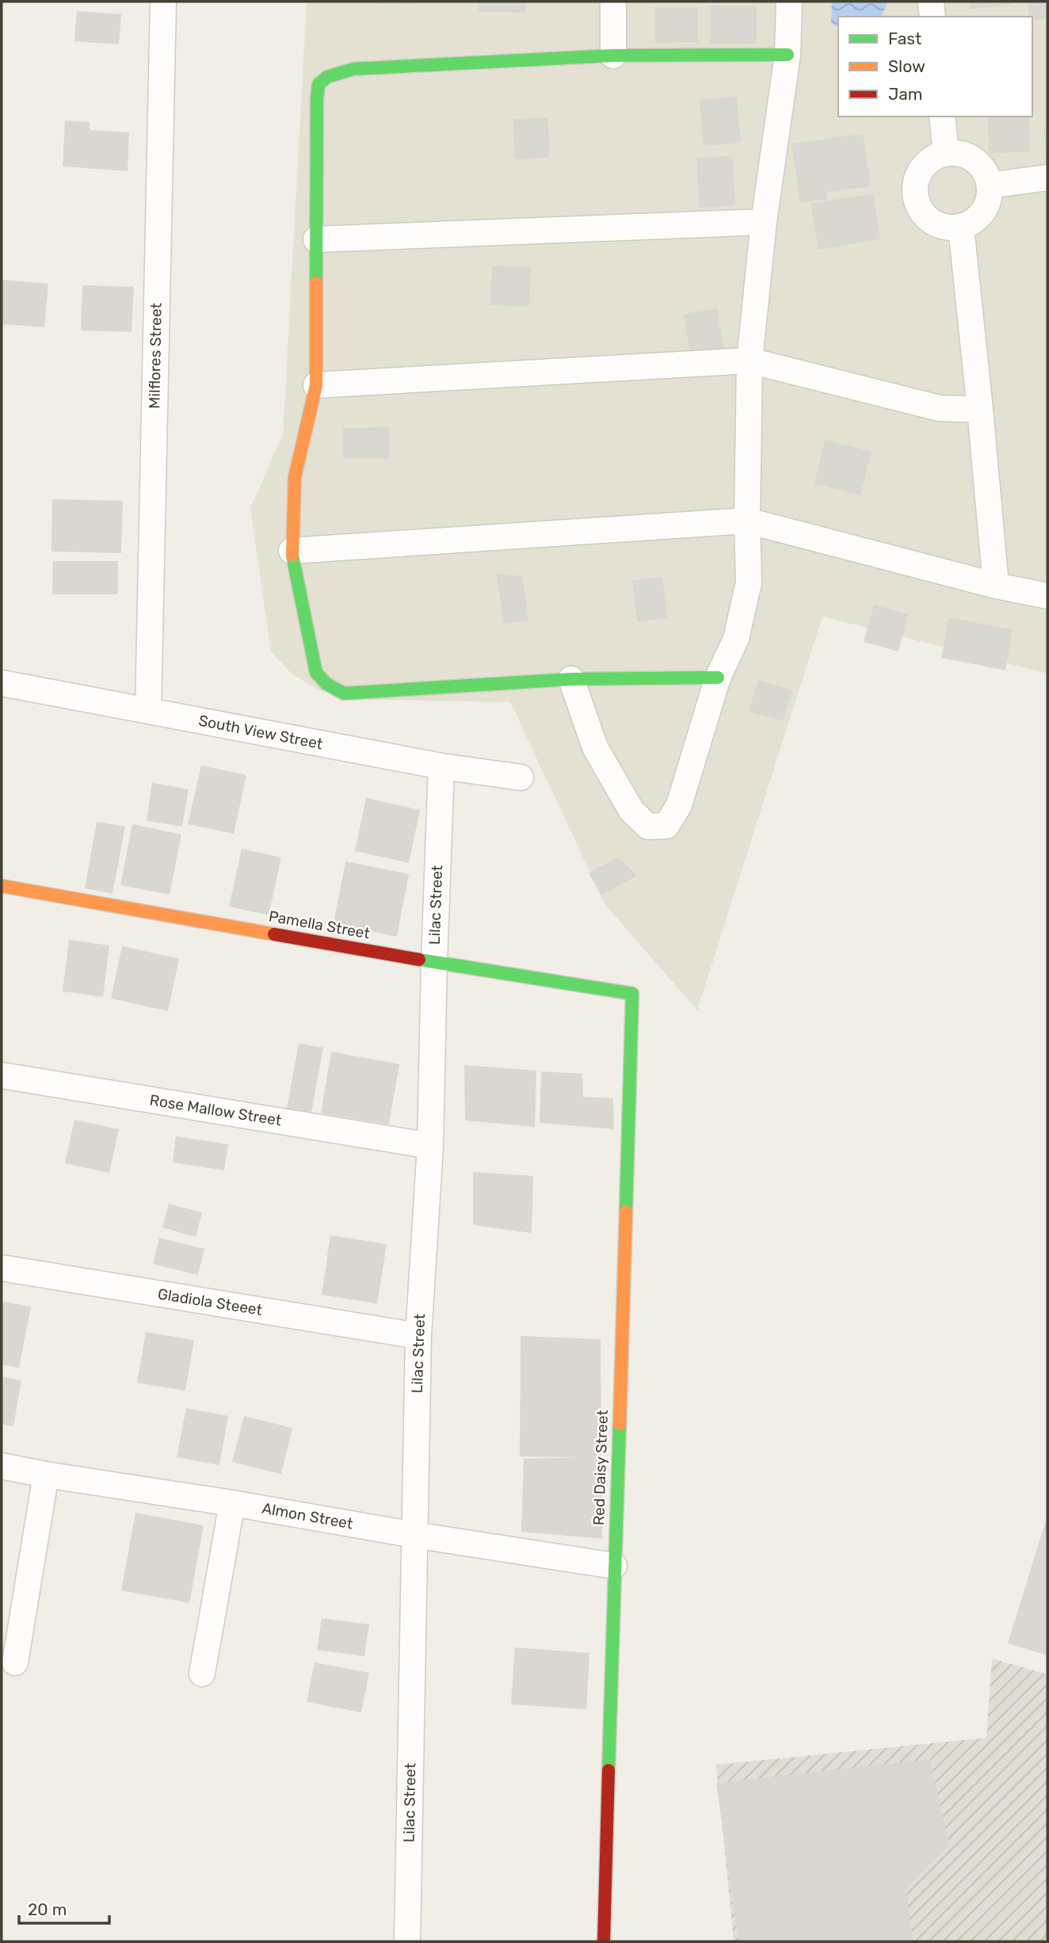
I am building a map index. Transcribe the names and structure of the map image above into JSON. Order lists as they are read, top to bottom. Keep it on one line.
{"streets":{"street":["Milflores Street","South View Street","Lilac Street","Pamella Street","Rose Mallow Street","Gladiola Steeet","Red Daisy Street","Almon Street"]},"crossings":[["Milflores Street","South View Street"],["South View Street","Lilac Street"],["Lilac Street","Pamella Street"],["Lilac Street","Rose Mallow Street"],["Lilac Street","Gladiola Steeet"],["Lilac Street","Almon Street"],["Pamella Street","Red Daisy Street"],["Red Daisy Street","Almon Street"]],"legend":["Fast","Slow","Jam"],"scale_bar":"20 m"}
